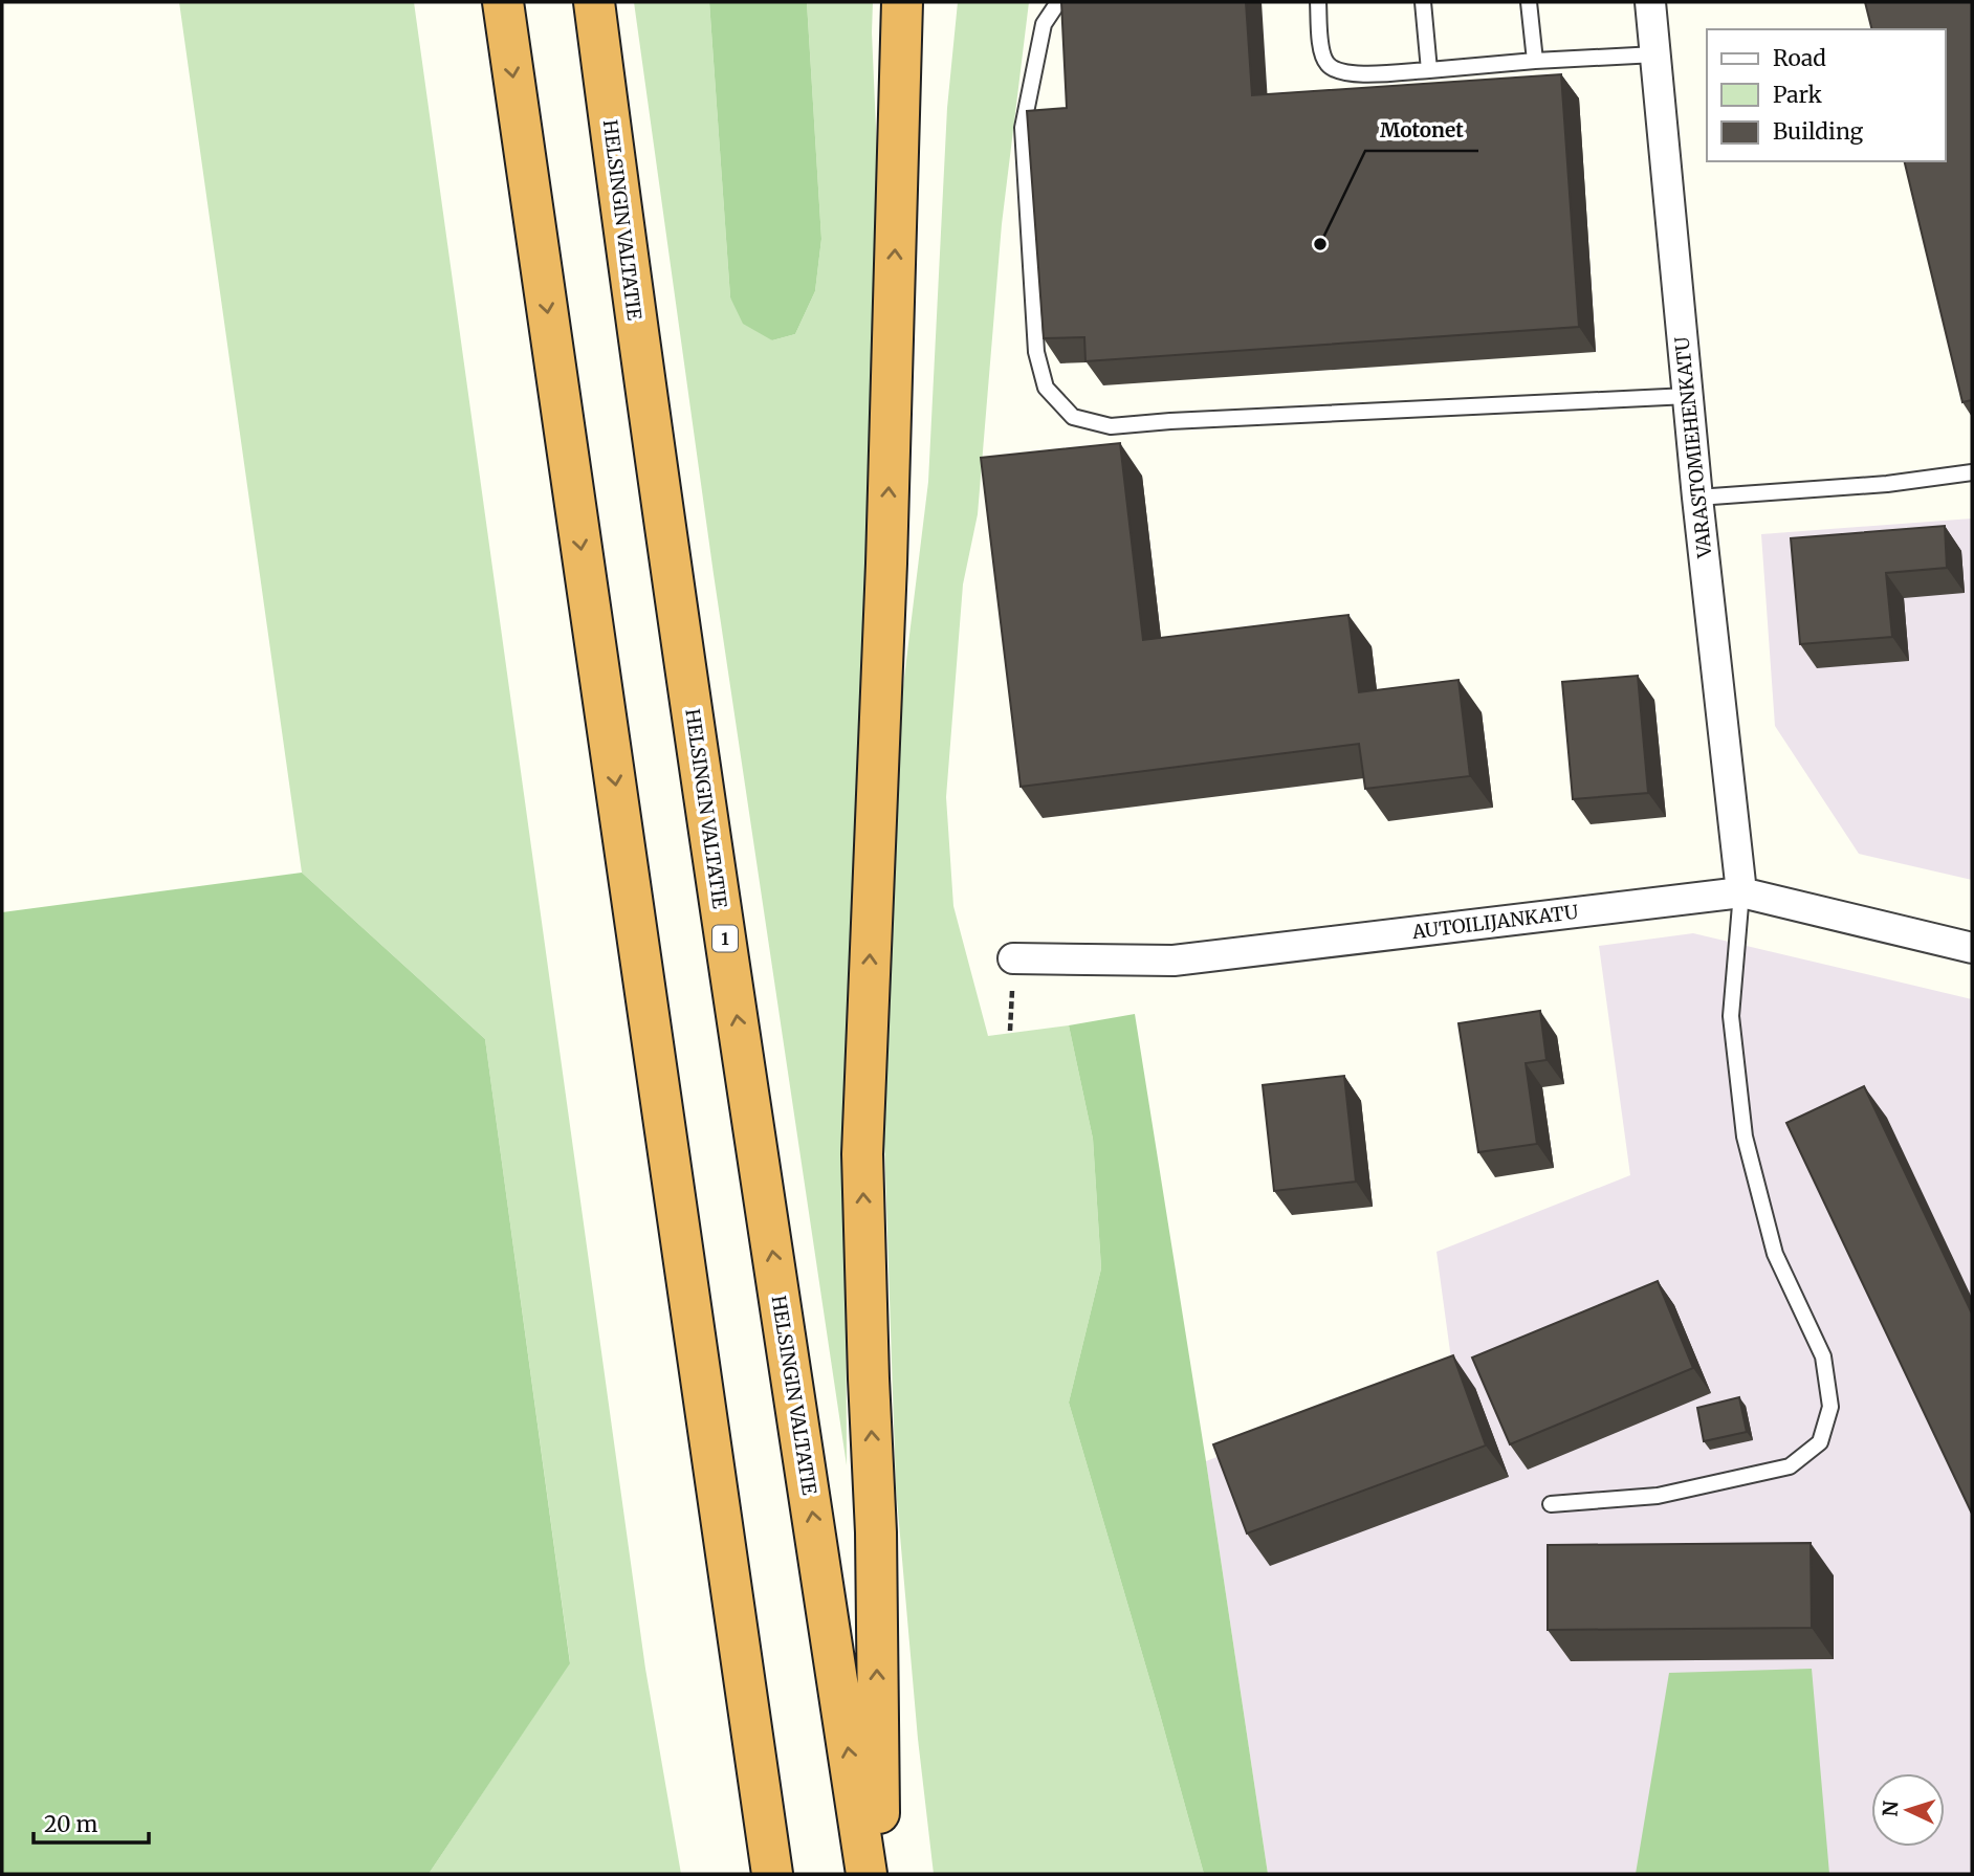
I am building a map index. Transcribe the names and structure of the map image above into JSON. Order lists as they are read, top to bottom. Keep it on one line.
{"streets":{"highway":["HELSINGIN VALTATIE","1"],"street":["VARASTOMIEHENKATU","AUTOILIJANKATU"]},"crossings":[["VARASTOMIEHENKATU","AUTOILIJANKATU"]],"places":["Motonet"],"legend":["Road","Park","Building"],"scale_bar":"20 m","north":"left"}
